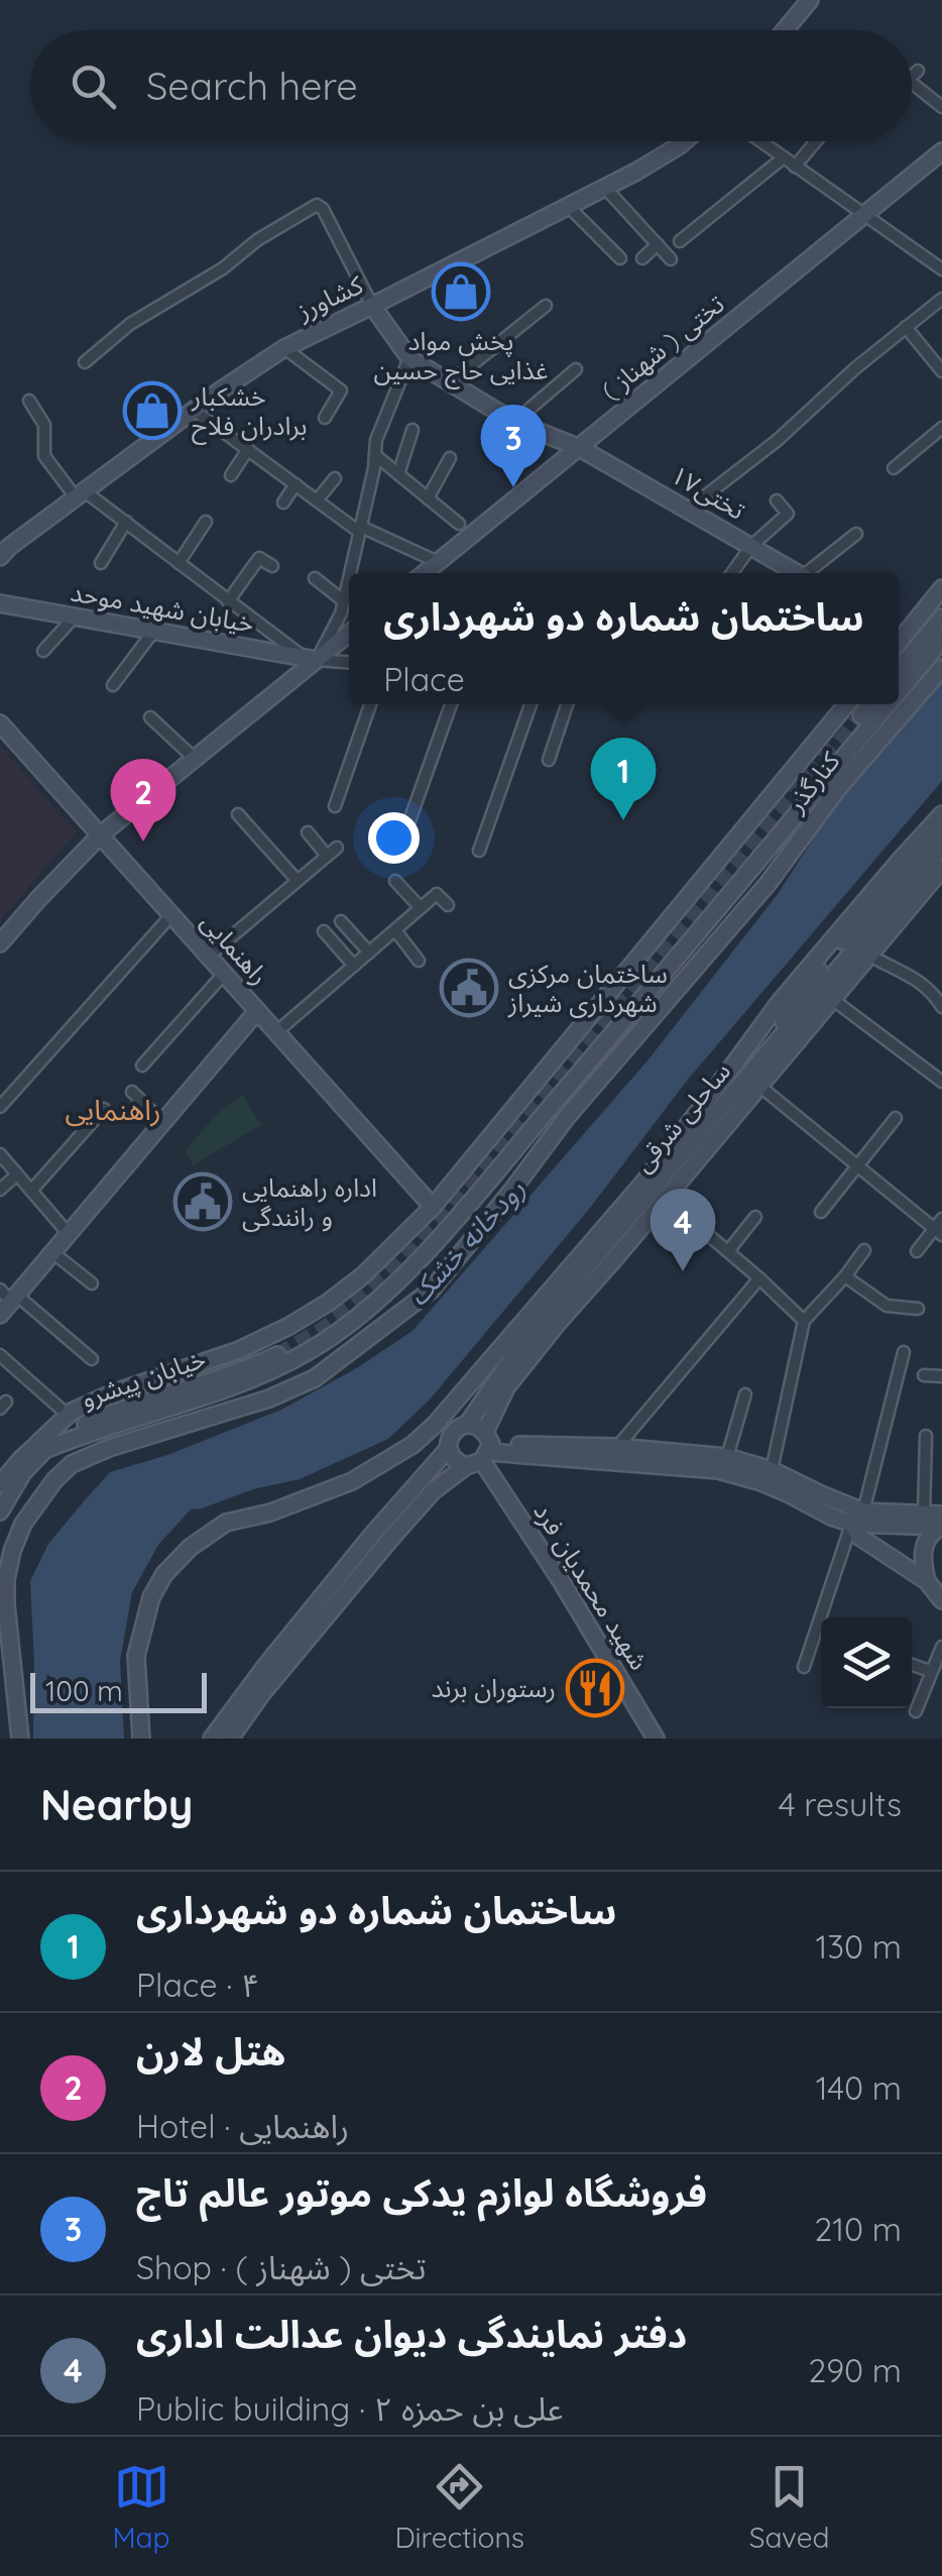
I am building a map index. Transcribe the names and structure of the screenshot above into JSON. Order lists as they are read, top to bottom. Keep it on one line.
{"streets":{"main road":["کشاورز","تختی ( شهناز )","تختی۱۷","خیابان شهید موحد","کنارگذر","راهنمایی","ساحلی شرقی","خیابان پیشرو","شهید محمدیان فرد"]},"crossings":[["تختی ( شهناز )","تختی۱۷"],["ساحلی شرقی","شهید محمدیان فرد"]],"districts":["راهنمایی"],"water":["رودخانه خشک"],"places":{"shop":["پخش مواد غذایی حاج حسین","خشکبار برادران فلاح"],"public building":["ساختمان مرکزی شهرداری شیراز","اداره راهنمایی و رانندگی"],"restaurant":["رستوران برند"]},"scale_bar":"100 m","page":{"search":"Search here","pins":["3","1","2","4"],"popup":["ساختمان شماره دو شهرداری","Place"],"scale":"100 m","heading":["Nearby","4 results"],"list":[{"mark":"1","name":"ساختمان شماره دو شهرداری","note":"Place · ۴","value":"130 m"},{"mark":"2","name":"هتل لارن","note":"Hotel · راهنمایی","value":"140 m"},{"mark":"3","name":"فروشگاه لوازم یدکی موتور عالم تاج","note":"Shop · تختی ( شهناز )","value":"210 m"},{"mark":"4","name":"دفتر نمایندگی دیوان عدالت اداری","note":"Public building · ۲ علی بن حمزه","value":"290 m"}],"nav":["Map","Directions","Saved"]}}
